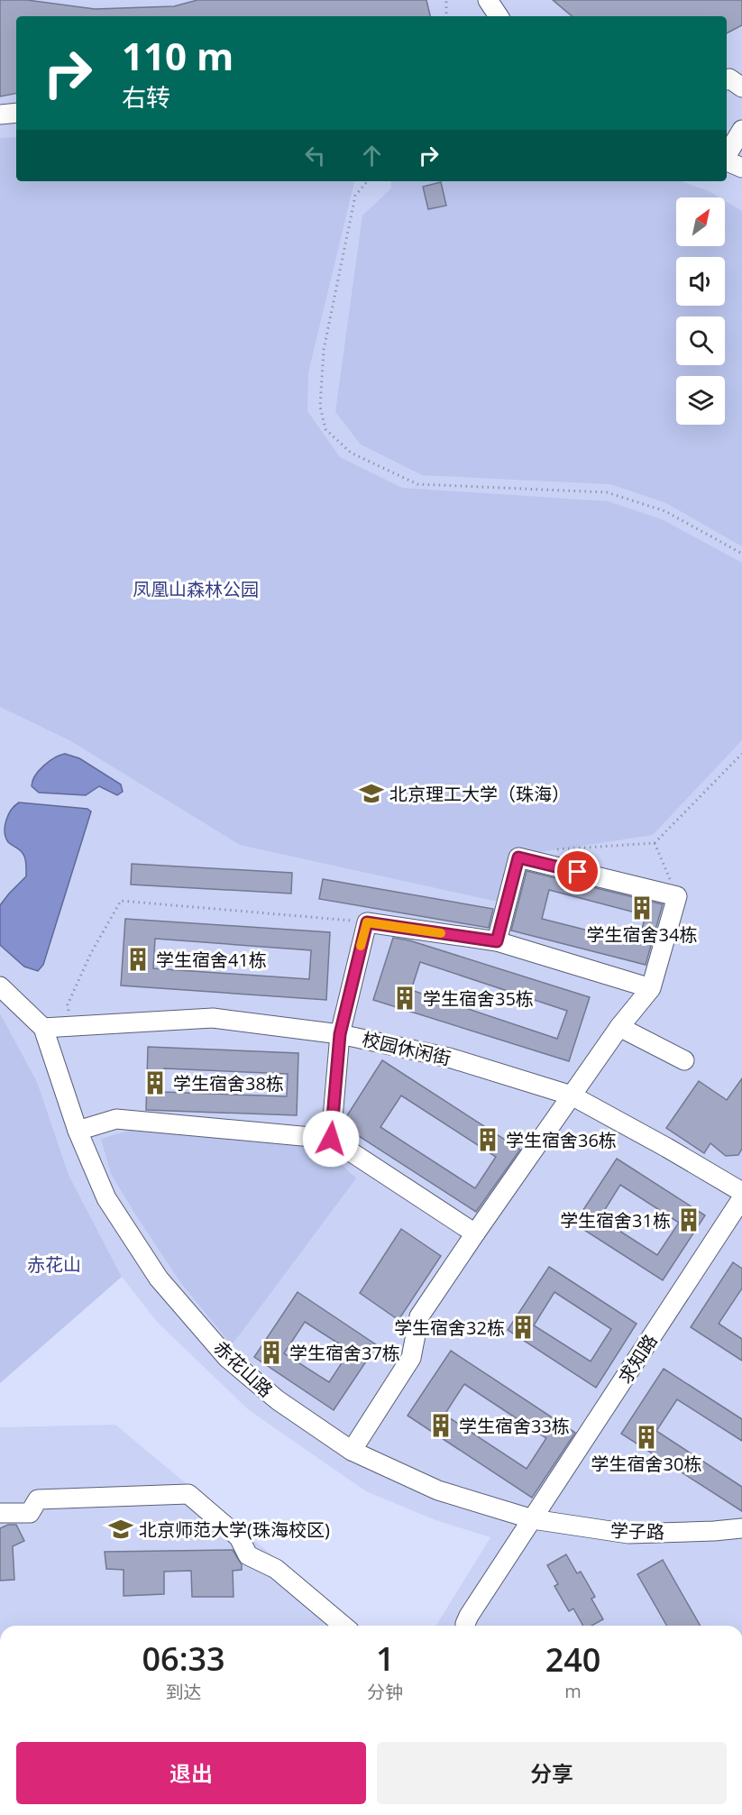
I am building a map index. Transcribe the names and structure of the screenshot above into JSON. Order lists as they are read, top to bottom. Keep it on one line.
{"streets":{"street":["校园休闲街","求知路","赤花山路","学子路"]},"crossings":[["校园休闲街","赤花山路"],["求知路","赤花山路"],["求知路","学子路"],["赤花山路","学子路"]],"parks":["凤凰山森林公园","赤花山"],"places":{"school or university":["北京理工大学（珠海）","北京师范大学(珠海校区)"],"building":["学生宿舍34栋","学生宿舍41栋","学生宿舍35栋","学生宿舍38栋","学生宿舍36栋","学生宿舍31栋","学生宿舍32栋","学生宿舍37栋","学生宿舍33栋","学生宿舍30栋"]},"north":"top right","page":{"turn":["110 m","右转"],"eta":["06:33","到达","1","分钟","240","m"],"buttons":["退出","分享"]}}
